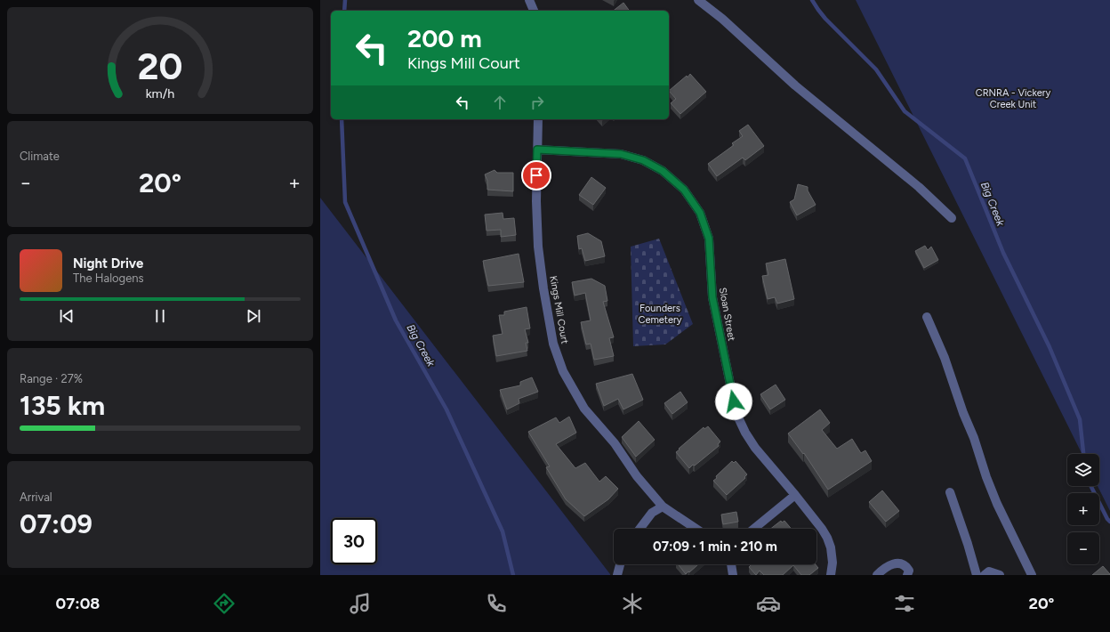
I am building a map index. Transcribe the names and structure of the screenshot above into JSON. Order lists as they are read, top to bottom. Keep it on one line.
{"streets":{"street":["Kings Mill Court","Sloan Street"]},"crossings":[["Kings Mill Court","Sloan Street"]],"water":["Big Creek"],"parks":["CRNRA - Vickery Creek Unit","Founders Cemetery"],"page":{"turn":["200 m","Kings Mill Court"],"tile":["Climate",["Range · 27%","135 km"],["Arrival","07:09"]],"heat":["−","20°","+"],"song":["Night Drive","The Halogens"],"map_buttons":["+","−"],"limit":"30","trip":"07:09 · 1 min · 210 m","tabs":["07:08","20°"],"gauge":["20","km/h"]}}
